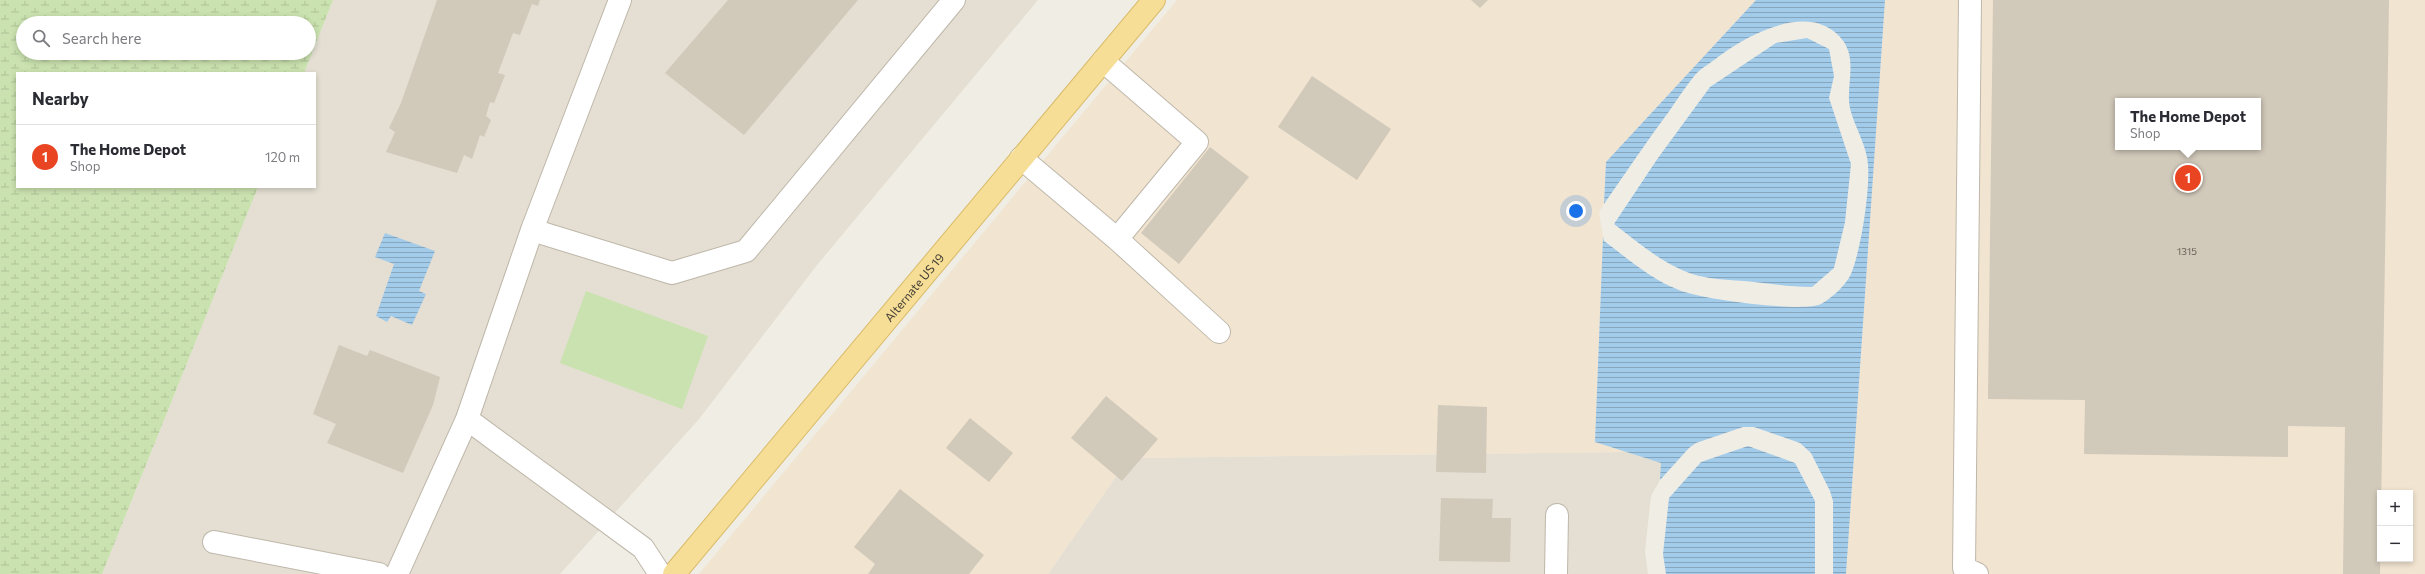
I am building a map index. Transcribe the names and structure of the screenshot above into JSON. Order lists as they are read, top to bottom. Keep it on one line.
{"streets":{"main road":["Alternate US 19"]},"house_numbers":["1315"],"page":{"search":"Search here","heading":"Nearby","popup":["The Home Depot","Shop"],"list":[{"mark":"1","name":"The Home Depot","note":"Shop","value":"120 m"}],"pins":"1","map_buttons":["+","−"]}}
